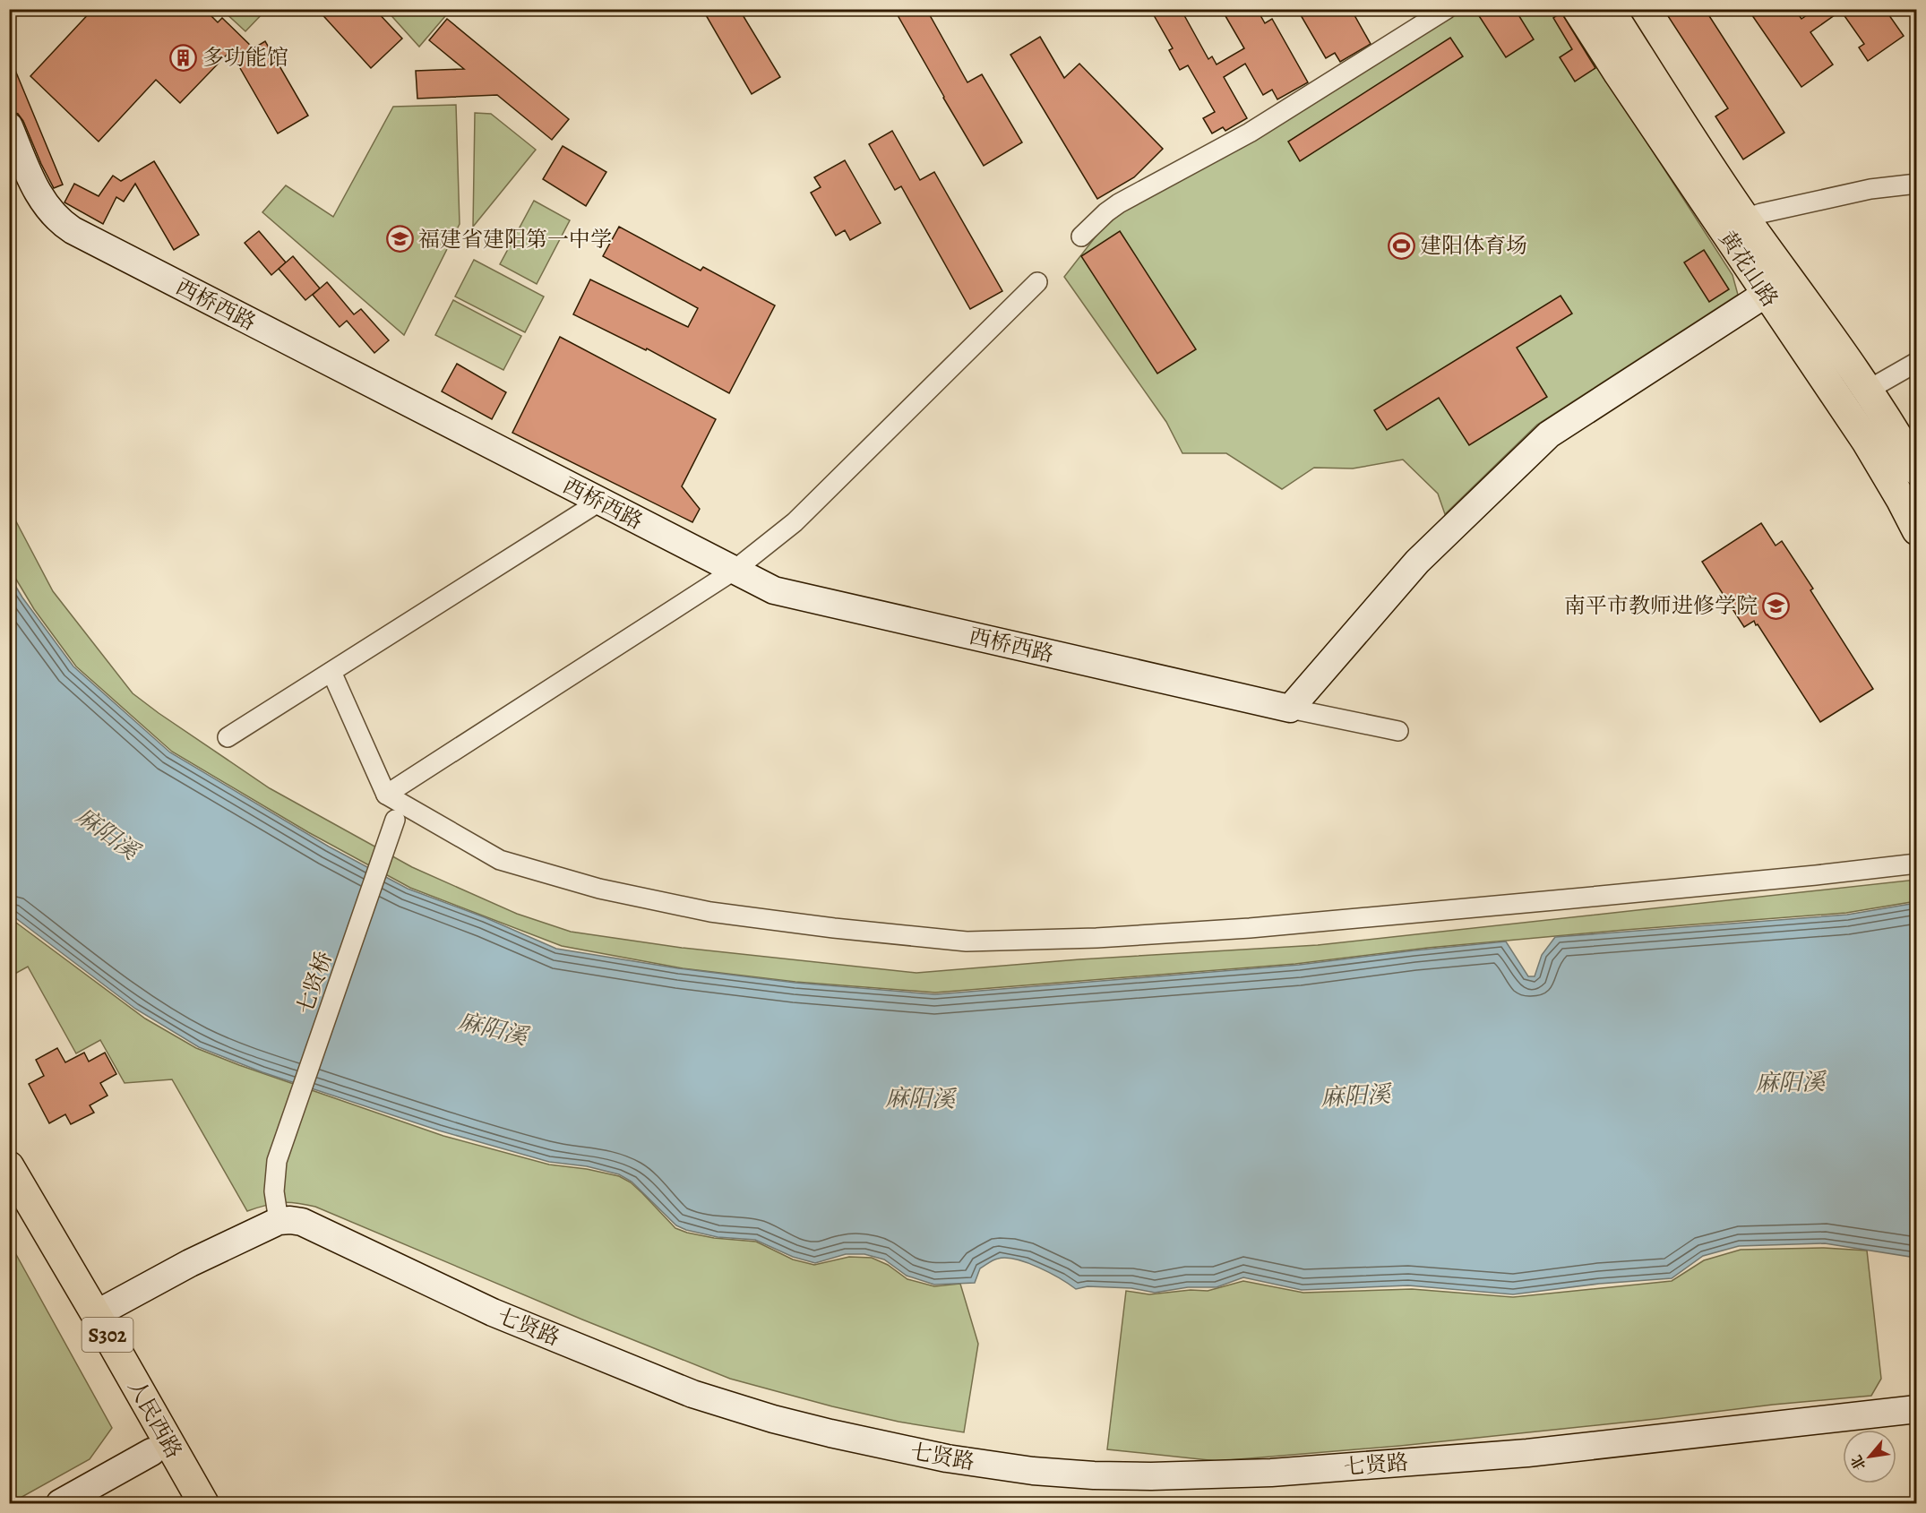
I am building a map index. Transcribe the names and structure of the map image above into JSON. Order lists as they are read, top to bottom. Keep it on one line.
{"streets":{"main road":["黄花山路","西桥西路","七贤路","S302","人民西路"],"street":["七贤桥"]},"crossings":[["七贤桥","七贤路"]],"water":["麻阳溪"],"places":{"building":["多功能馆"],"school or university":["福建省建阳第一中学","南平市教师进修学院"],"sports":["建阳体育场"]},"north":"bottom left"}
